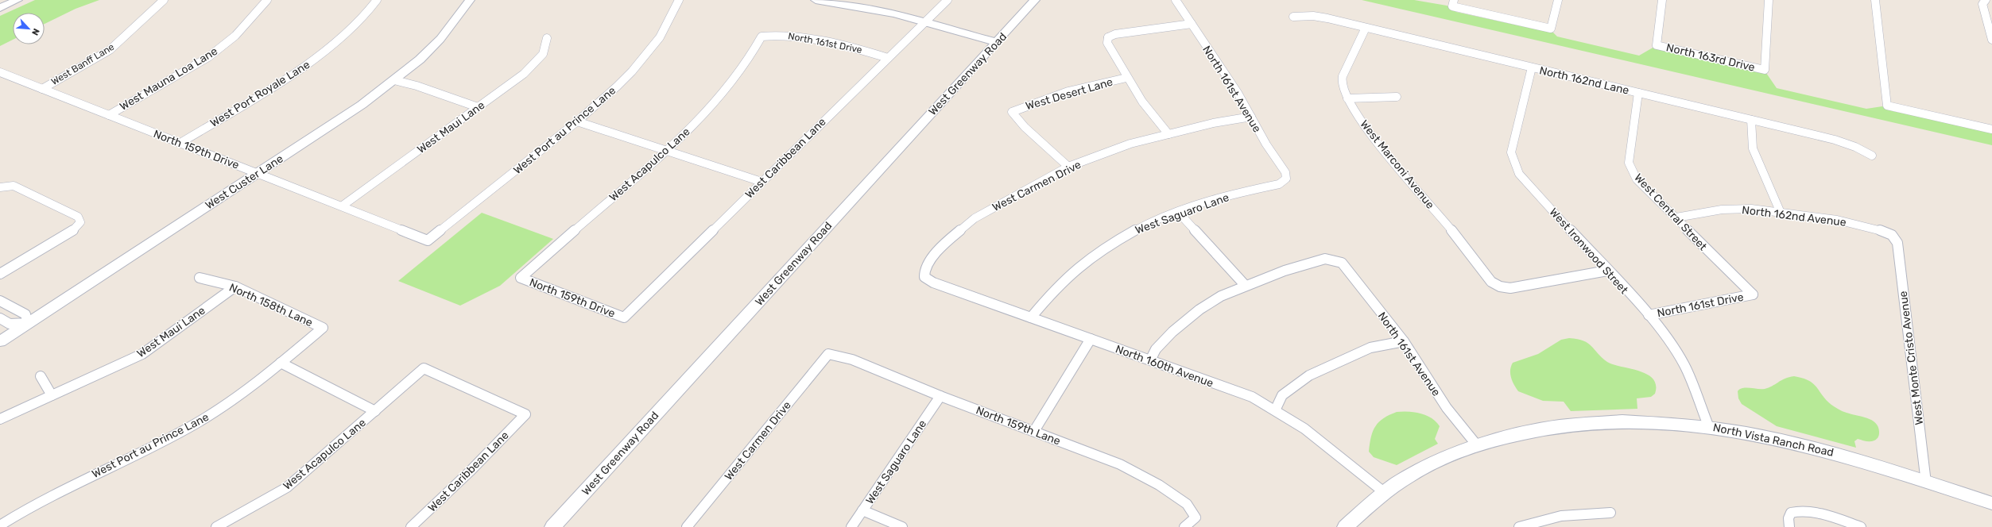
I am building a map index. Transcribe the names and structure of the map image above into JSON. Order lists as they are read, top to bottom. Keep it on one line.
{"streets":{"street":["North 161st Drive","North 163rd Drive","West Banff Lane","West Greenway Road","West Mauna Loa Lane","North 162nd Lane","North 161st Avenue","West Port Royale Lane","West Desert Lane","West Maui Lane","West Port au Prince Lane","North 159th Drive","West Caribbean Lane","West Acapulco Lane","West Marconi Avenue","West Custer Lane","West Carmen Drive","West Central Street","West Saguaro Lane","North 162nd Avenue","West Ironwood Street","North 158th Lane","West Monte Cristo Avenue","North 160th Avenue","North 159th Lane","North Vista Ranch Road"]},"crossings":[["North 161st Drive","West Caribbean Lane"],["North 161st Drive","West Acapulco Lane"],["North 161st Drive","West Central Street"],["North 161st Drive","West Ironwood Street"],["West Banff Lane","North 159th Drive"],["West Mauna Loa Lane","North 159th Drive"],["North 162nd Lane","West Marconi Avenue"],["North 162nd Lane","West Central Street"],["North 162nd Lane","West Ironwood Street"],["North 161st Avenue","West Carmen Drive"],["North 161st Avenue","West Saguaro Lane"],["North 161st Avenue","North Vista Ranch Road"],["West Port Royale Lane","North 159th Drive"],["West Desert Lane","West Carmen Drive"],["West Maui Lane","North 159th Drive"],["West Maui Lane","North 158th Lane"],["West Port au Prince Lane","North 159th Drive"],["West Port au Prince Lane","North 158th Lane"],["North 159th Drive","West Caribbean Lane"],["North 159th Drive","West Acapulco Lane"],["North 159th Drive","West Custer Lane"],["West Caribbean Lane","West Acapulco Lane"],["West Marconi Avenue","West Ironwood Street"],["West Carmen Drive","North 160th Avenue"],["West Carmen Drive","North 159th Lane"],["West Central Street","North 162nd Avenue"],["West Saguaro Lane","North 160th Avenue"],["West Saguaro Lane","North 159th Lane"],["North 162nd Avenue","West Monte Cristo Avenue"],["West Ironwood Street","North Vista Ranch Road"],["West Monte Cristo Avenue","North Vista Ranch Road"],["North 160th Avenue","North Vista Ranch Road"]],"north":"bottom right"}
